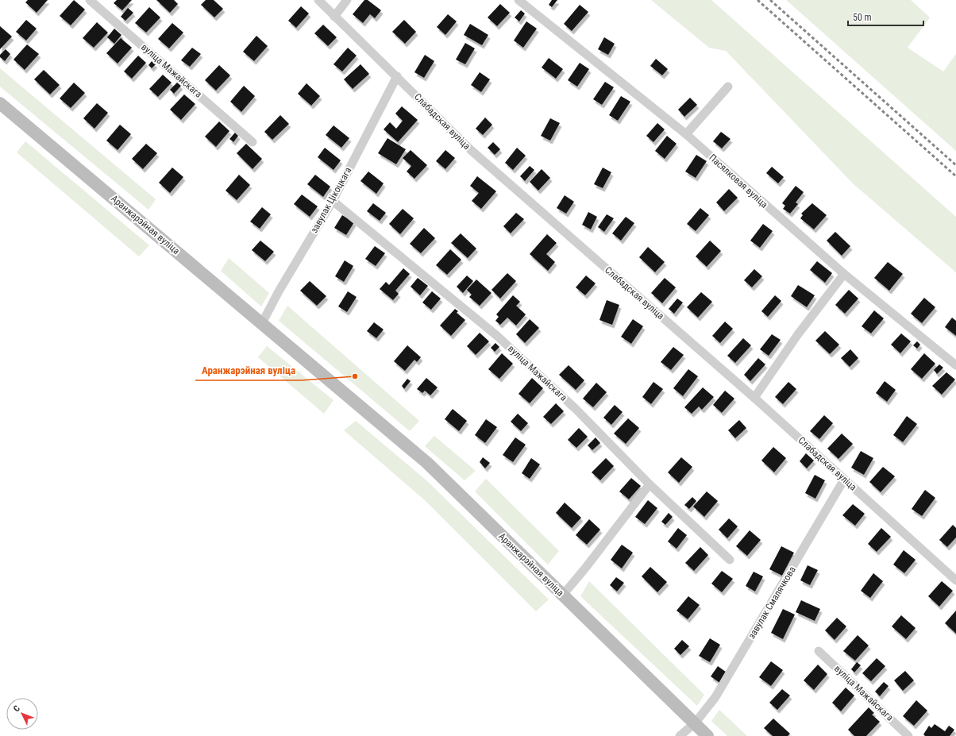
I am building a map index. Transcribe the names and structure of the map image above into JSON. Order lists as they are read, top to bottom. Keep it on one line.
{"streets":{"main road":["Аранжарэйная вуліца"],"street":["вуліца Мажайскага","Слабадская вуліца","Пасялковая вуліца","завулак Цікоцкага","завулак Смалячкова"]},"crossings":[["вуліца Мажайскага","завулак Цікоцкага"],["Слабадская вуліца","завулак Цікоцкага"],["Слабадская вуліца","завулак Смалячкова"],["завулак Цікоцкага","Аранжарэйная вуліца"],["Аранжарэйная вуліца","завулак Смалячкова"]],"places":["Аранжарэйная вуліца"],"scale_bar":"50 m","north":"top left"}
